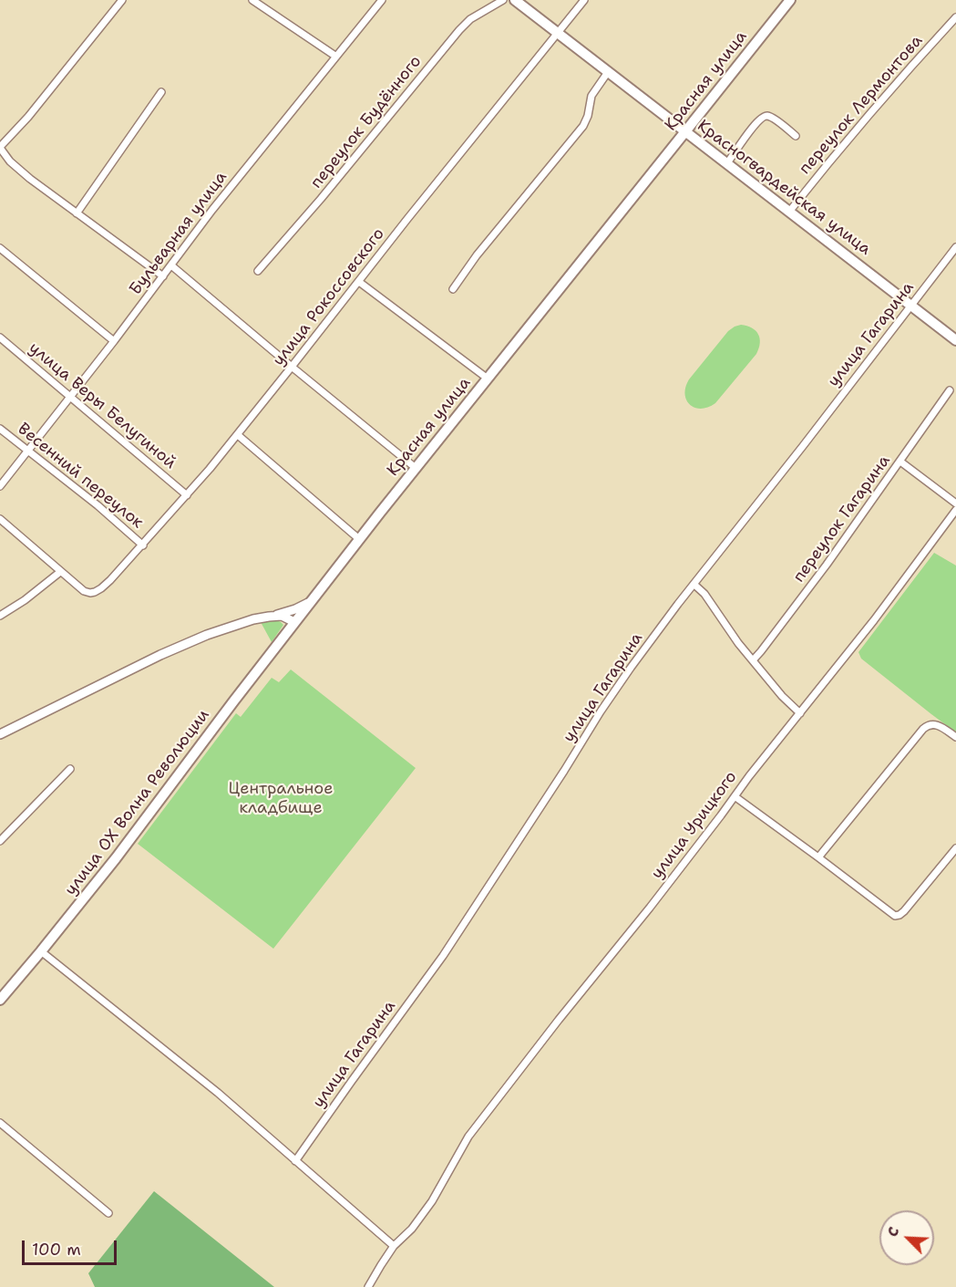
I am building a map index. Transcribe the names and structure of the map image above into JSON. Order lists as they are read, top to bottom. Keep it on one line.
{"streets":{"main road":["Красная улица","Красногвардейская улица","улица ОХ Волна Революции"],"street":["переулок Лермонтова","переулок Будённого","Бульварная улица","улица Рокоссовского","улица Гагарина","улица Веры Белугиной","Весенний переулок","переулок Гагарина","улица Урицкого"]},"crossings":[["Красная улица","Красногвардейская улица"],["Красная улица","улица ОХ Волна Революции"],["переулок Лермонтова","Красногвардейская улица"],["Красногвардейская улица","улица Рокоссовского"],["Красногвардейская улица","улица Гагарина"],["Бульварная улица","улица Веры Белугиной"],["Бульварная улица","Весенний переулок"],["улица Рокоссовского","улица Веры Белугиной"],["улица Рокоссовского","Весенний переулок"]],"parks":["Центральное кладбище"],"scale_bar":"100 m","north":"top left"}
